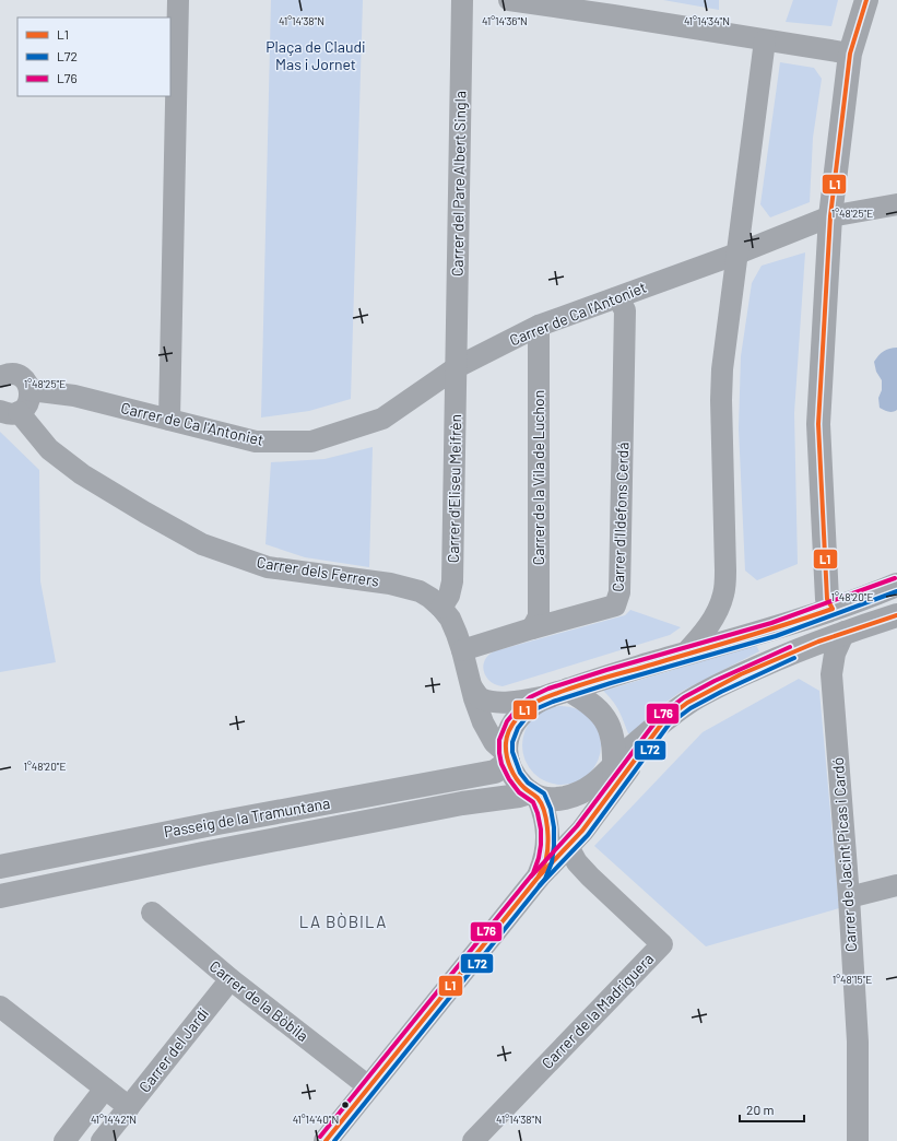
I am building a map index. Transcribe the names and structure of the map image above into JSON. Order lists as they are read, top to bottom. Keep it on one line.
{"streets":{"street":["Carrer del Pare Albert Singla","Carrer de Ca l'Antoniet","Carrer de la Vila de Luchon","Carrer d'Eliseu Meifrèn","Carrer d'Ildefons Cerdá","Carrer dels Ferrers","Passeig de la Tramuntana","Carrer de Jacint Picas i Cardó","Carrer de la Bòbila","Carrer de la Madriguera","Carrer del Jardí"]},"crossings":[["Carrer del Pare Albert Singla","Carrer de Ca l'Antoniet"],["Carrer del Pare Albert Singla","Carrer d'Eliseu Meifrèn"],["Carrer de Ca l'Antoniet","Carrer de la Vila de Luchon"],["Carrer de Ca l'Antoniet","Carrer d'Eliseu Meifrèn"],["Carrer de Ca l'Antoniet","Carrer d'Ildefons Cerdá"],["Carrer de la Vila de Luchon","Carrer d'Ildefons Cerdá"],["Carrer d'Eliseu Meifrèn","Carrer dels Ferrers"],["Carrer d'Ildefons Cerdá","Carrer dels Ferrers"],["Carrer dels Ferrers","Passeig de la Tramuntana"],["Carrer de la Bòbila","Carrer del Jardí"]],"districts":["LA BÒBILA"],"parks":["Plaça de Claudi Mas i Jornet"],"lines":["transit line L1","transit line L76","transit line L72"],"legend":["L1","L72","L76"],"scale_bar":"20 m","coordinates":["41°14'36\"N","41°14'34\"N","41°14'38\"N","1°48'25\"E","1°48'20\"E","1°48'15\"E","41°14'42\"N","41°14'40\"N"]}
